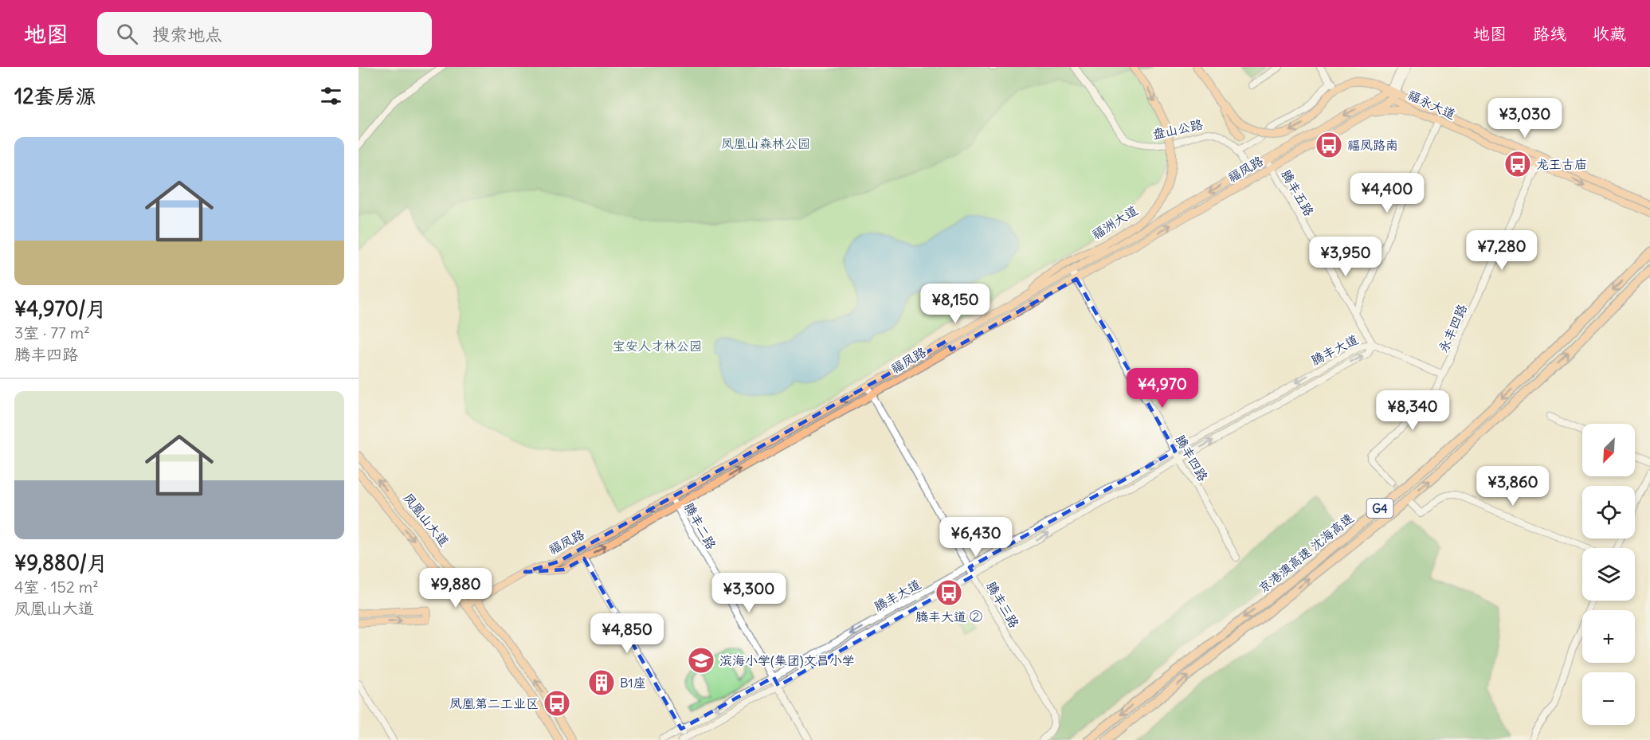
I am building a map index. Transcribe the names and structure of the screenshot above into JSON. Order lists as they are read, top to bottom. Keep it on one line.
{"streets":{"highway":["G4","京港澳高速 沈海高速"],"main road":["福永大道","福凤路","福洲大道","凤凰山大道"],"street":["盘山公路","腾丰五路","永丰四路","腾丰大道","腾丰四路","腾丰二路","腾丰三路"]},"crossings":[["福永大道","福凤路"],["福永大道","永丰四路"],["盘山公路","福凤路"],["福凤路","腾丰五路"],["福凤路","福洲大道"],["福凤路","腾丰四路"],["福凤路","凤凰山大道"],["福凤路","腾丰二路"],["福凤路","腾丰三路"],["腾丰五路","腾丰大道"],["腾丰大道","腾丰四路"],["腾丰大道","腾丰二路"],["腾丰大道","腾丰三路"]],"one_way":["福洲大道"],"parks":["凤凰山森林公园","宝安人才林公园"],"places":{"bus stop":["福凤路南","龙王古庙","腾丰大道 ②","凤凰第二工业区"],"school or university":["滨海小学(集团)文昌小学"],"building":["B1座"]},"north":"bottom left","page":{"header":"地图","search":"搜索地点","nav":["地图","路线","收藏"],"heading":"12套房源","price":["¥3,030","¥4,400","¥7,280","¥3,950","¥8,150","¥4,970","¥8,340","¥3,860","¥6,430","¥9,880","¥3,300","¥4,850"],"list":[{"name":"¥4,970/月","note":"3室 · 77 m² · 腾丰四路"},{"name":"¥9,880/月","note":"4室 · 152 m² · 凤凰山大道"}],"map_buttons":["+","−"]}}
